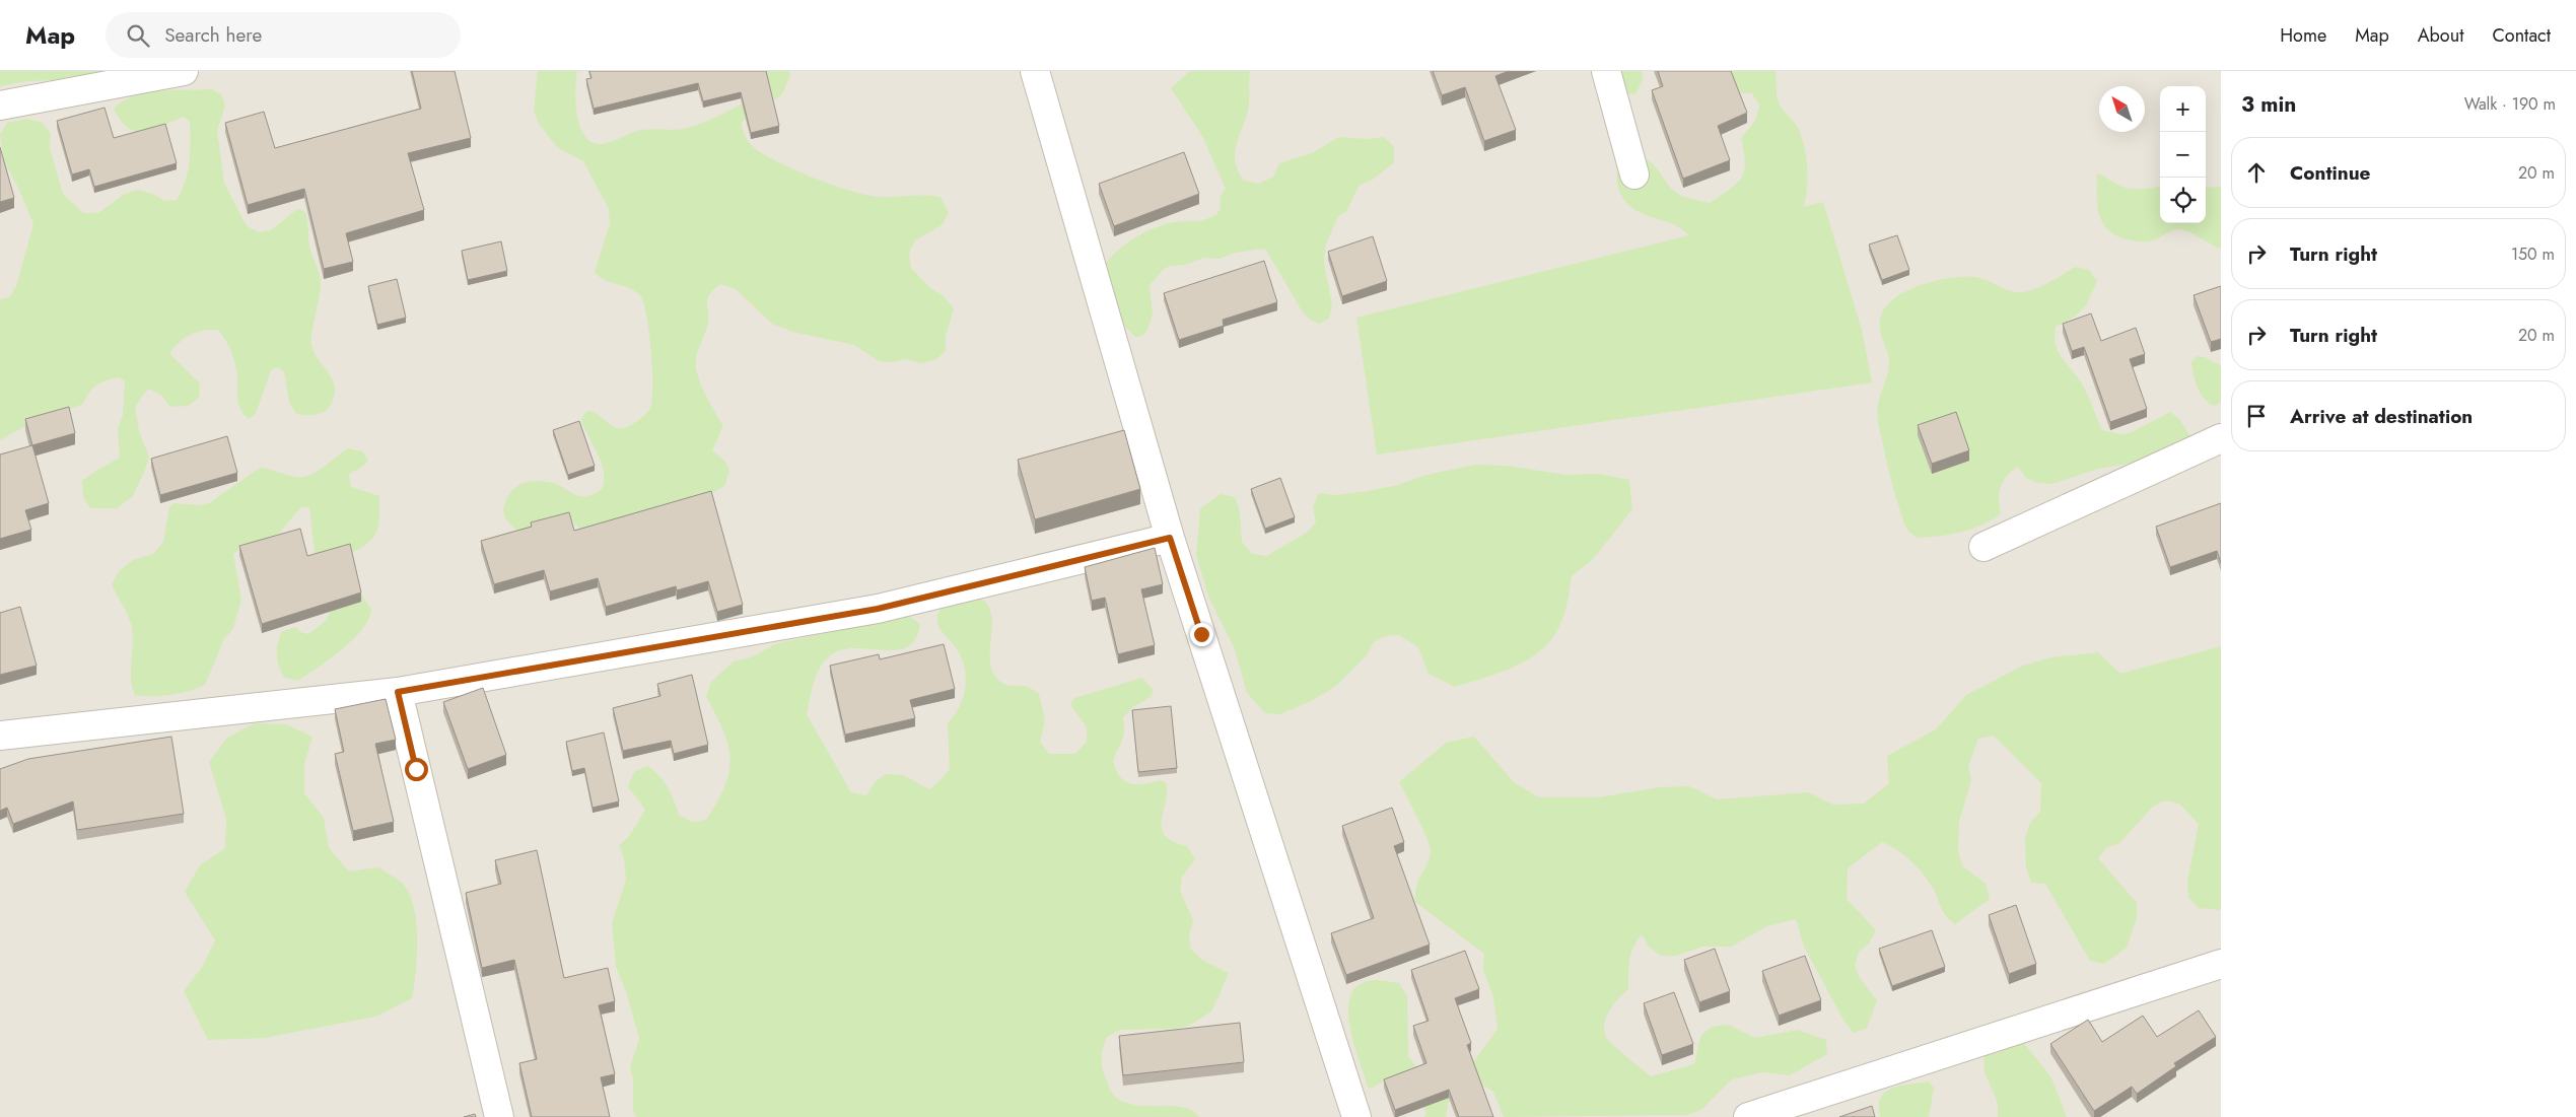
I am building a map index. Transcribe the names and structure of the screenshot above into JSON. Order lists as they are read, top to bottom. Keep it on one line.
{"north":"top left","page":{"header":"Map","search":"Search here","nav":["Home","Map","About","Contact"],"heading":["3 min","Walk · 190 m"],"map_buttons":["+","−"],"list":[["Continue","20 m"],["Turn right","150 m"],["Turn right","20 m"],"Arrive at destination"]}}
